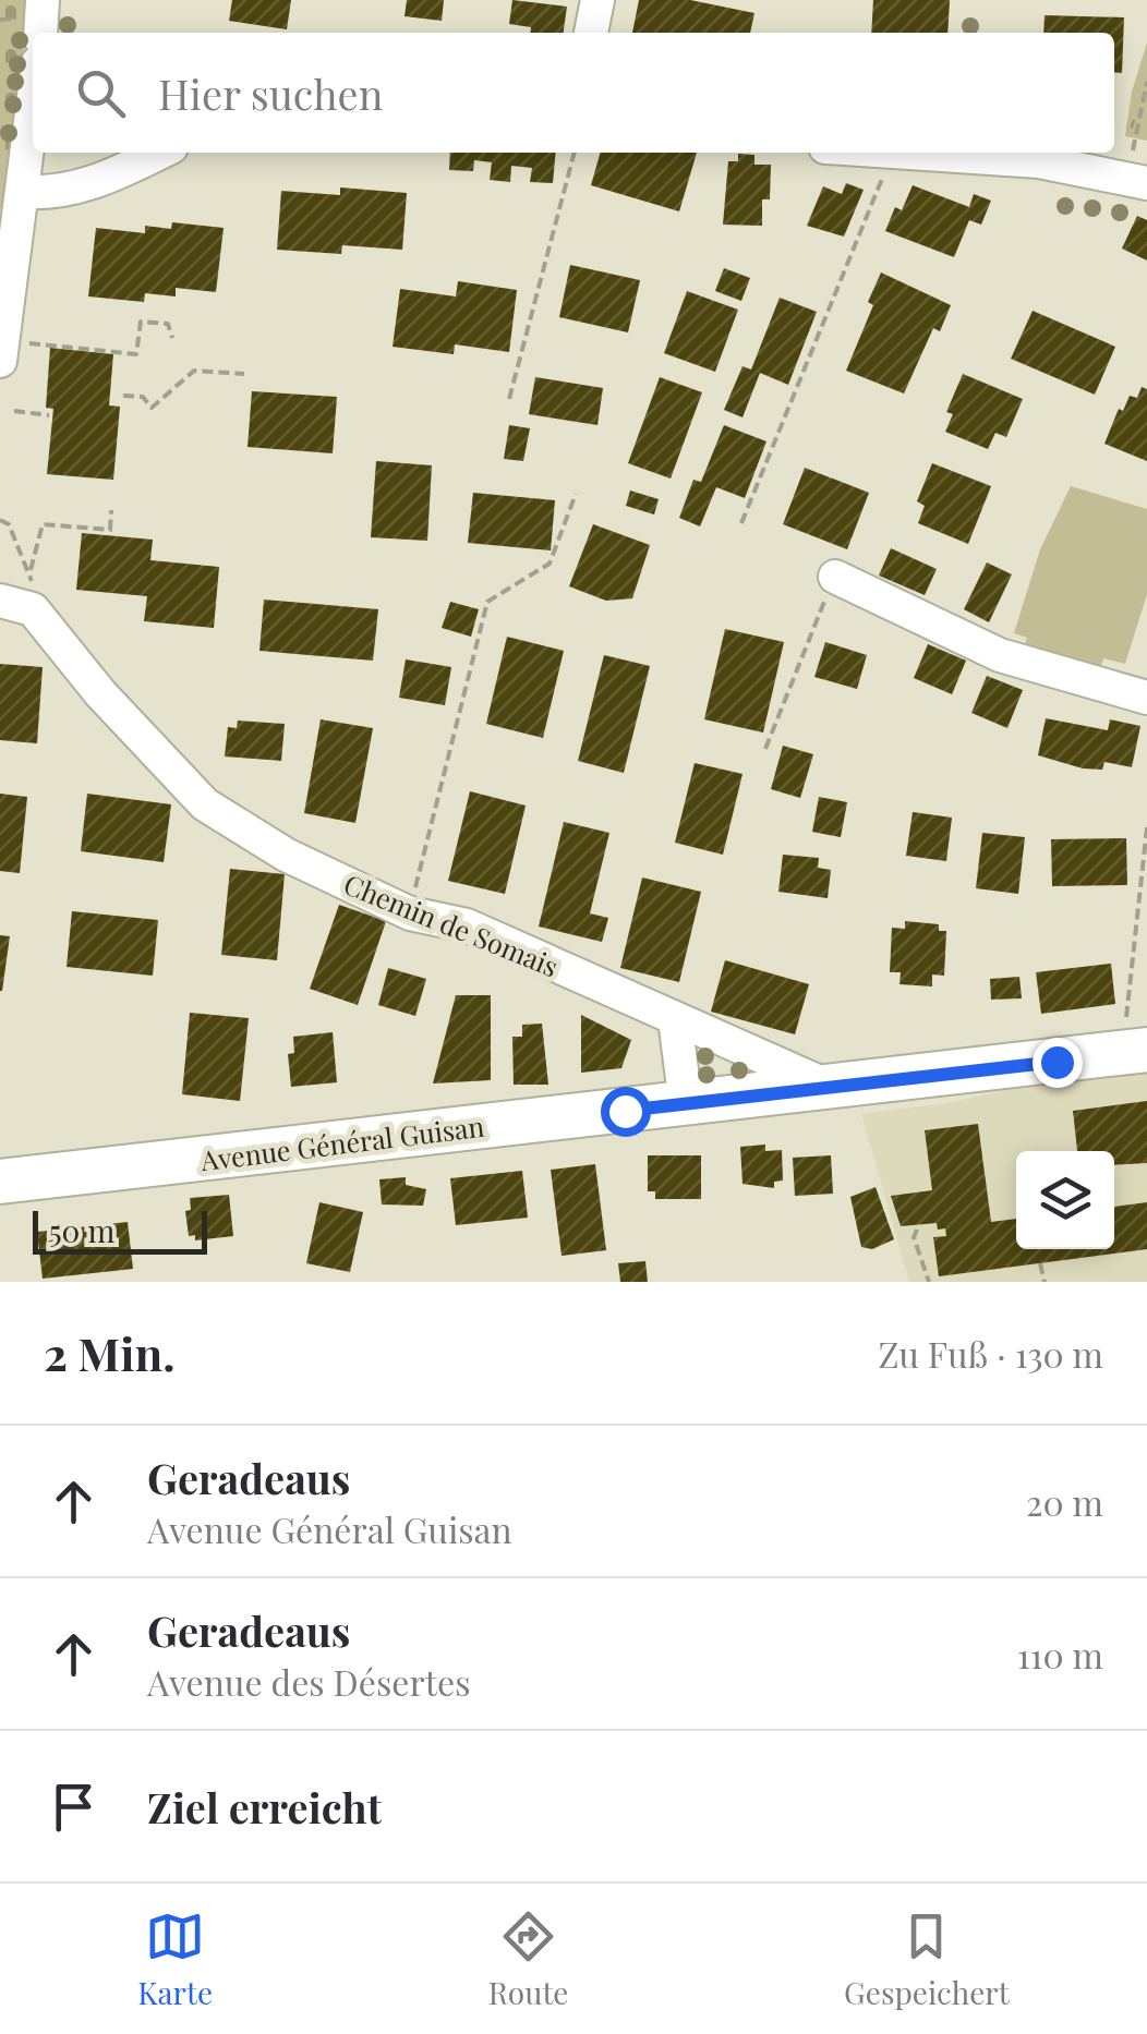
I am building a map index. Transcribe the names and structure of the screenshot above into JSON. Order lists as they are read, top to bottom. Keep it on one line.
{"streets":{"main road":["Avenue Général Guisan"],"street":["Chemin de Somais"]},"crossings":[["Chemin de Somais","Avenue Général Guisan"]],"scale_bar":"50 m","page":{"search":"Hier suchen","scale":"50 m","heading":["2 Min.","Zu Fuß · 130 m"],"list":[["Geradeaus","Avenue Général Guisan","20 m"],["Geradeaus","Avenue des Désertes","110 m"],"Ziel erreicht"],"nav":["Karte","Route","Gespeichert"]}}
